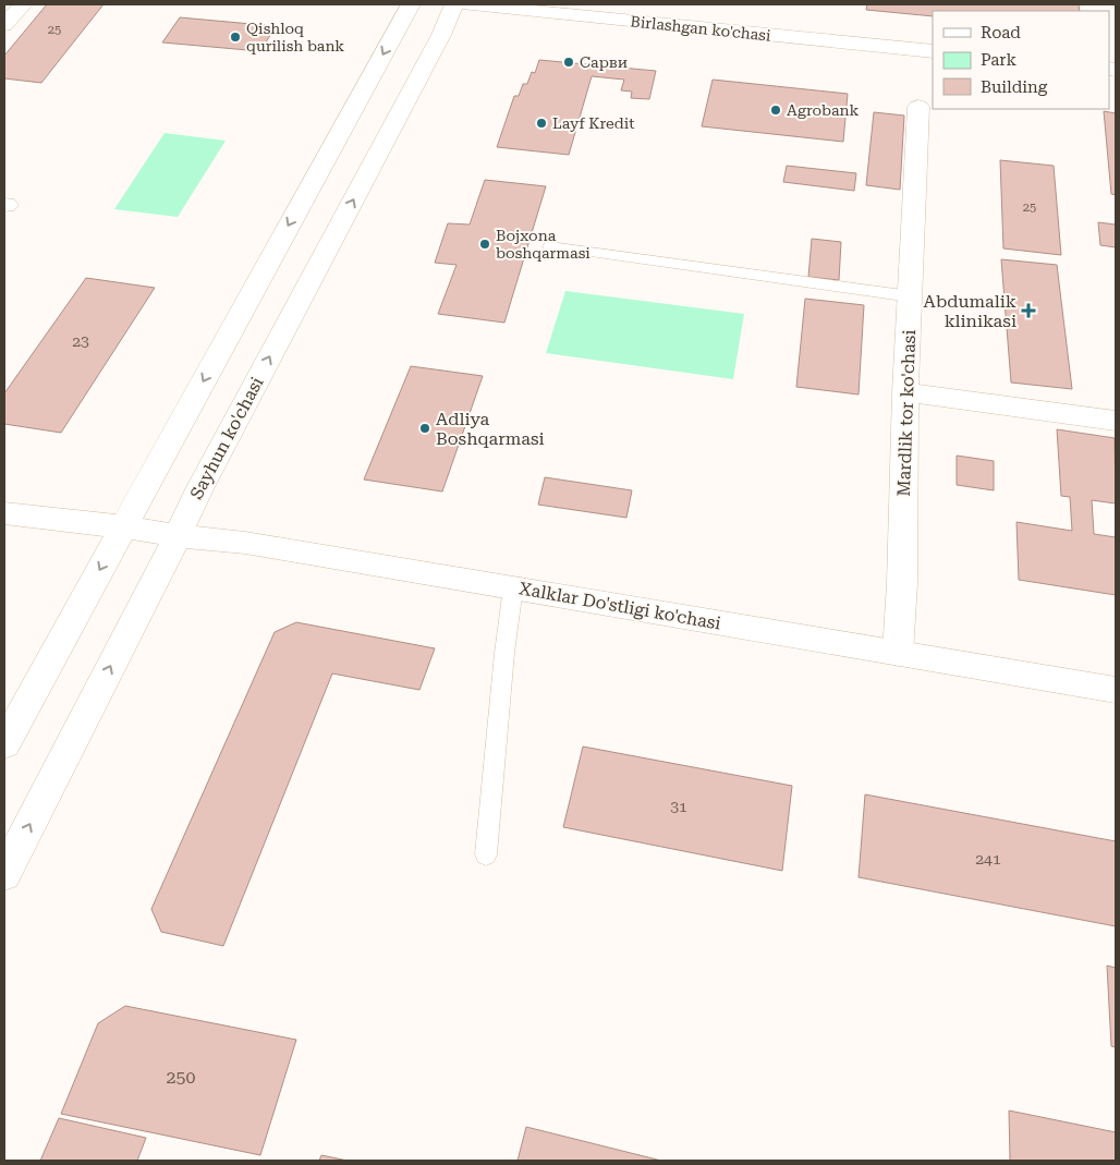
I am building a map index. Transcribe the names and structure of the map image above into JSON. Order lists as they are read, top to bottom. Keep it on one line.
{"streets":{"street":["Birlashgan ko'chasi","Mardlik tor ko'chasi","Sayhun ko'chasi","Xalklar Do'stligi ko'chasi"]},"crossings":[["Mardlik tor ko'chasi","Xalklar Do'stligi ko'chasi"],["Sayhun ko'chasi","Xalklar Do'stligi ko'chasi"]],"places":{"other":["Qishloq qurilish bank","Сарви","Agrobank","Layf Kredit","Bojxona boshqarmasi","Adliya Boshqarmasi"],"health":["Abdumalik klinikasi"]},"house_numbers":["25","25","23","31","241","250"],"legend":["Road","Park","Building"]}
